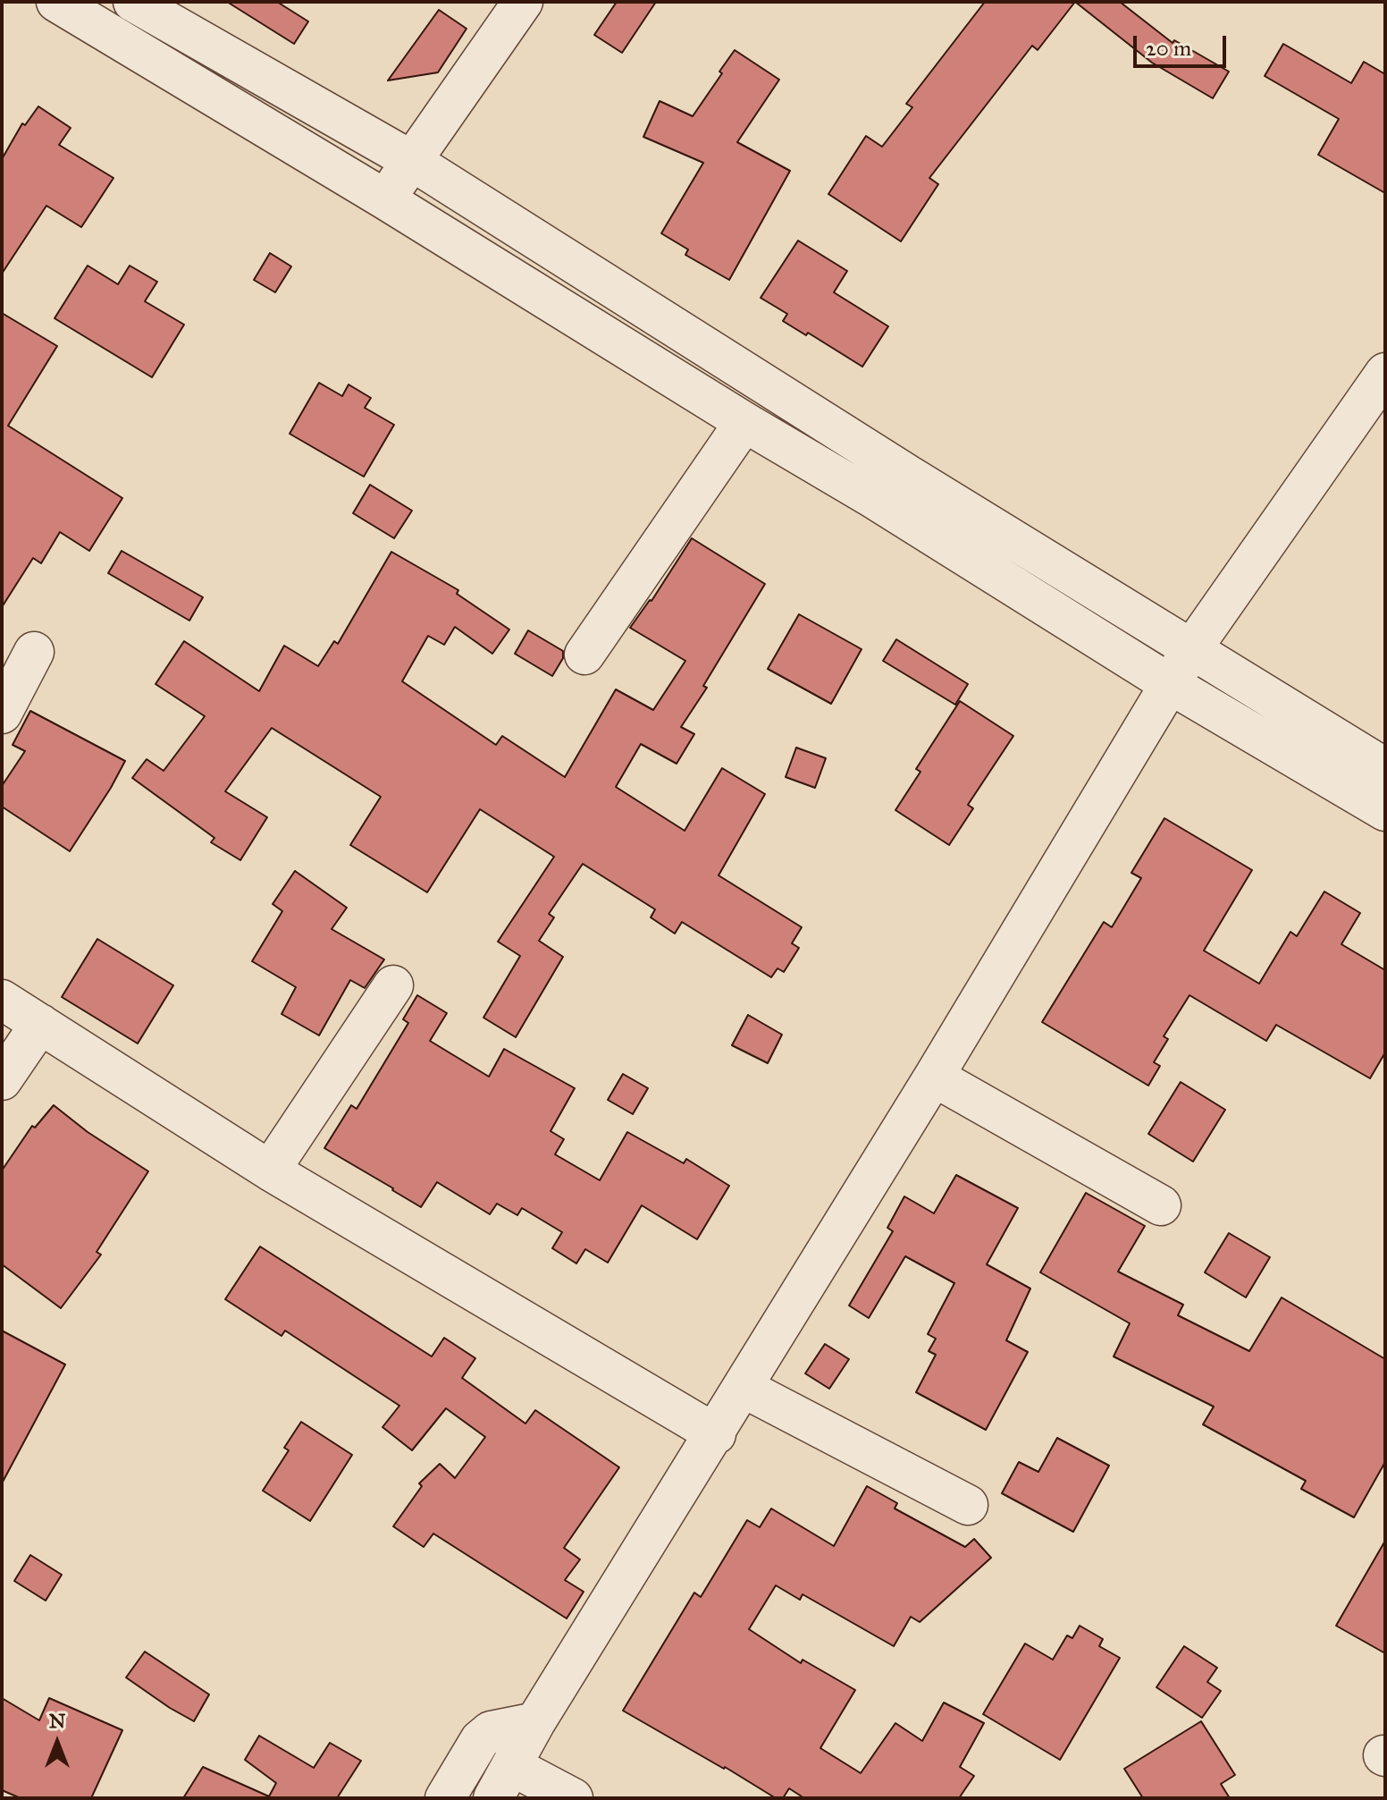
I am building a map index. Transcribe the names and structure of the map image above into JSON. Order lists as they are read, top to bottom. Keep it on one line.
{"scale_bar":"20 m","north":"top"}
